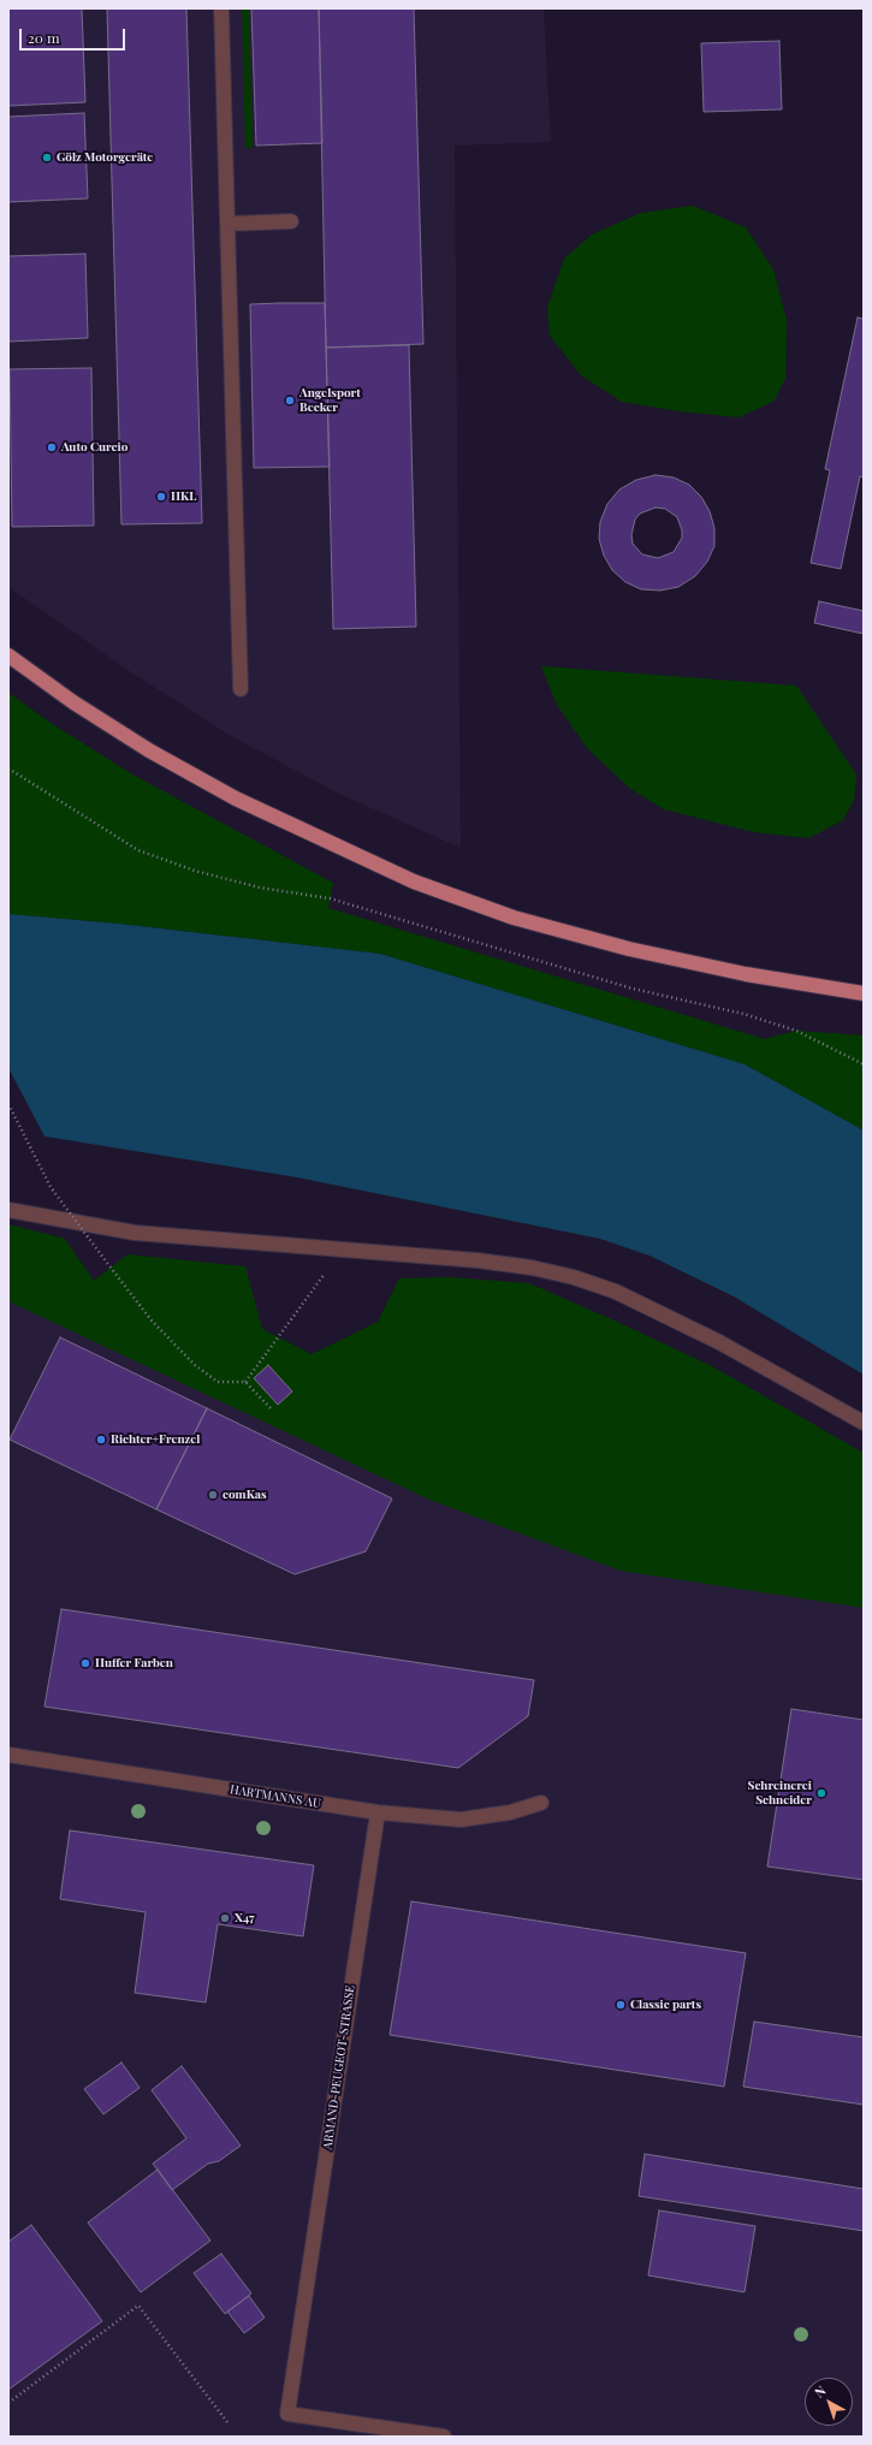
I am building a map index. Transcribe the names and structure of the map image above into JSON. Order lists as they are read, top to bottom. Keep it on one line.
{"streets":{"street":["HARTMANNS AU","ARMAND-PEUGEOT-STRASSE"]},"crossings":[["HARTMANNS AU","ARMAND-PEUGEOT-STRASSE"]],"places":["Gölz Motorgeräte","Angelsport Becker","Auto Curcio","HKL","Richter+Frenzel","comKas","Huffer Farben","Schreinerei Schneider","X47","Classic parts"],"scale_bar":"20 m","north":"top left"}
